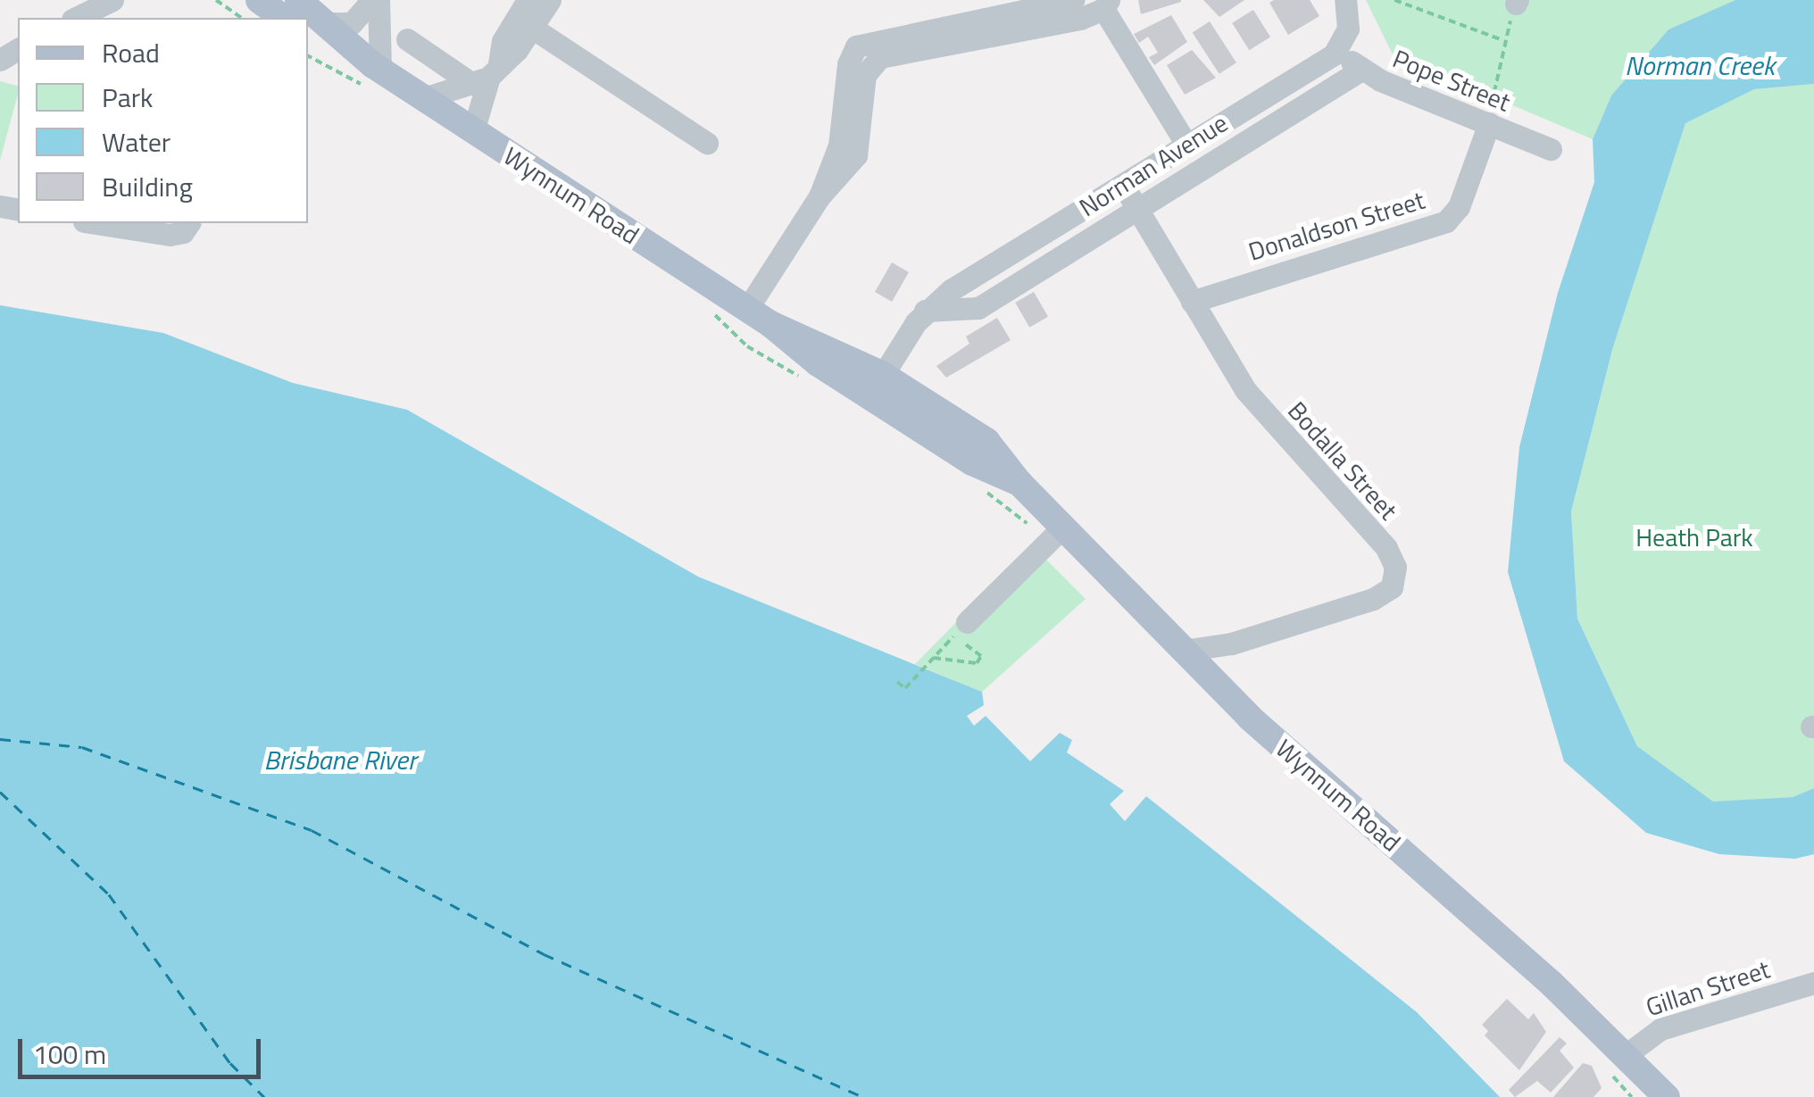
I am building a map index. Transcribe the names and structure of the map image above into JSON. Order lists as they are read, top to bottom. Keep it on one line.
{"streets":{"main road":["Wynnum Road"],"street":["Pope Street","Norman Avenue","Donaldson Street","Bodalla Street","Gillan Street"]},"crossings":[["Pope Street","Norman Avenue"],["Pope Street","Donaldson Street"],["Norman Avenue","Wynnum Road"],["Norman Avenue","Bodalla Street"],["Wynnum Road","Bodalla Street"],["Wynnum Road","Gillan Street"],["Donaldson Street","Bodalla Street"]],"water":["Norman Creek","Brisbane River"],"parks":["Heath Park"],"legend":["Road","Park","Water","Building"],"scale_bar":"100 m"}
